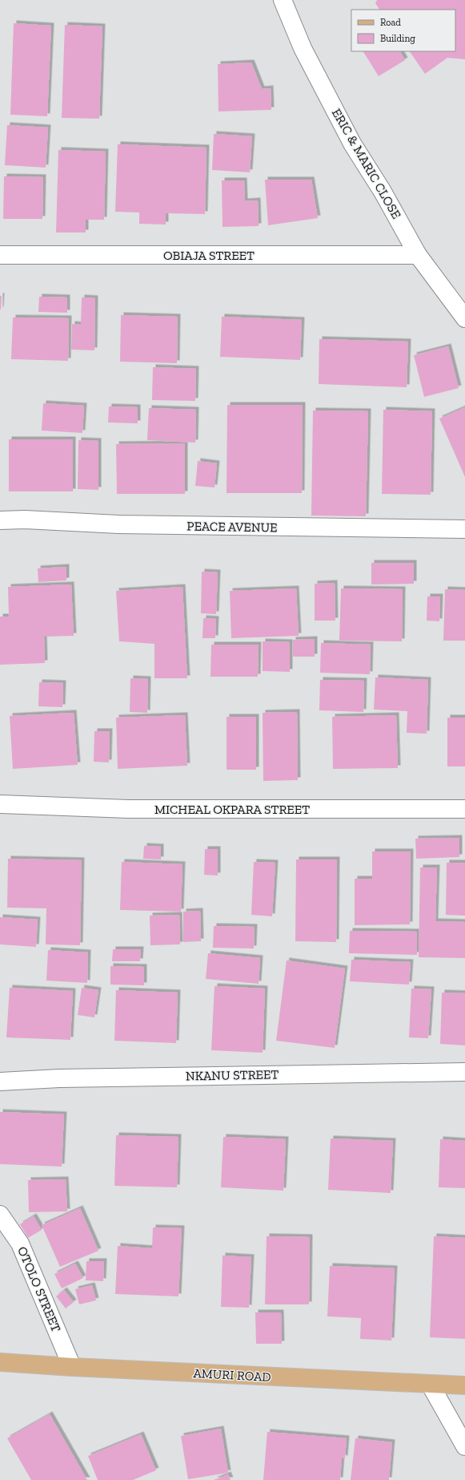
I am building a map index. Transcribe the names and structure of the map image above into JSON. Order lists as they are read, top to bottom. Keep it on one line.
{"streets":{"main road":["AMURI ROAD"],"street":["ERIC & MARIC CLOSE","OBIAJA STREET","PEACE AVENUE","MICHEAL OKPARA STREET","NKANU STREET","OTOLO STREET"]},"crossings":[["ERIC & MARIC CLOSE","OBIAJA STREET"],["OTOLO STREET","AMURI ROAD"]],"legend":["Road","Building"]}
